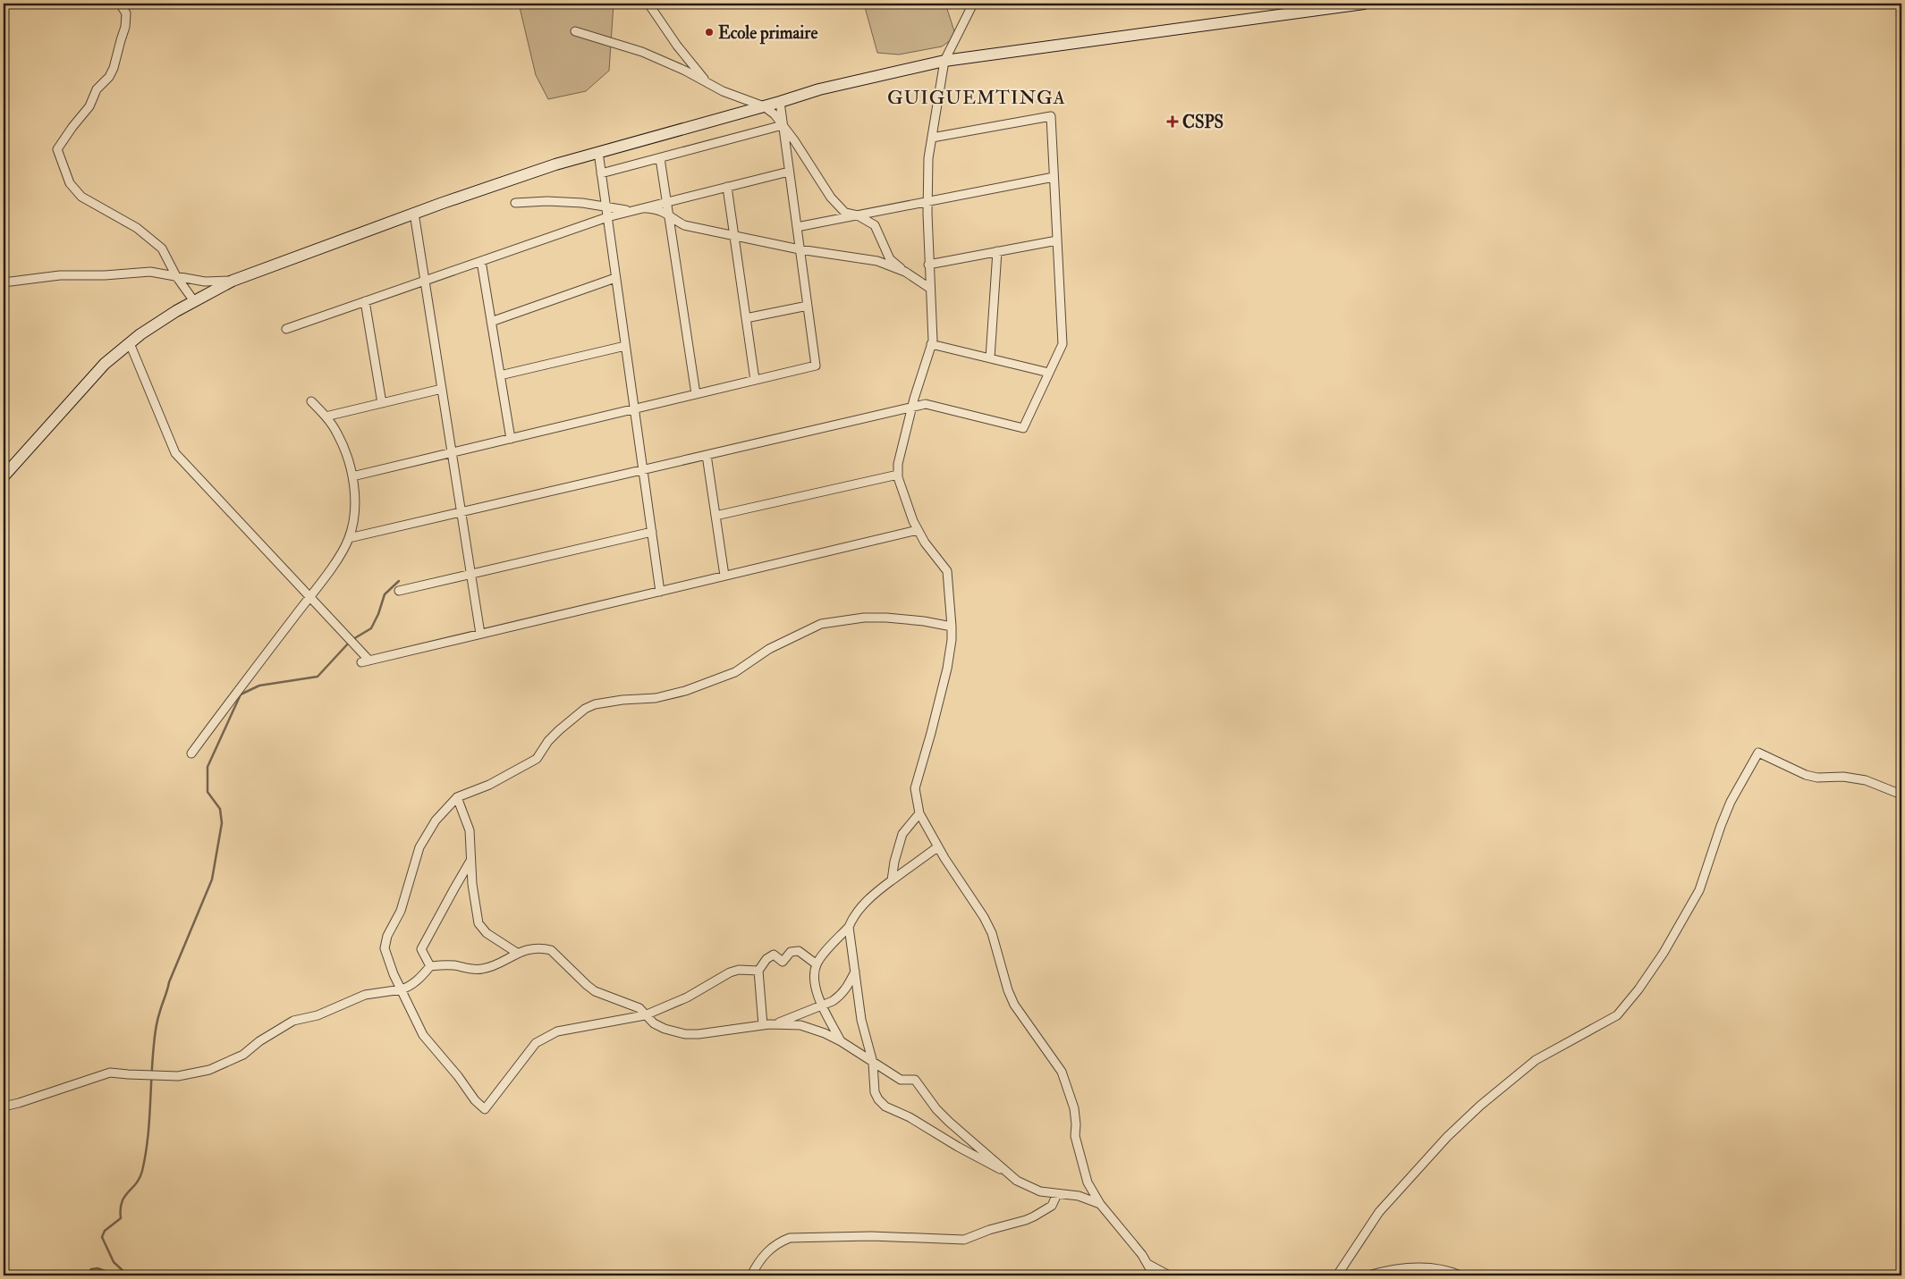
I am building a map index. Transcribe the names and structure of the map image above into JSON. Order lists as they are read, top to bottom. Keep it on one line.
{"districts":["GUIGUEMTINGA"],"places":{"other":["Ecole primaire"],"health":["CSPS"]}}
